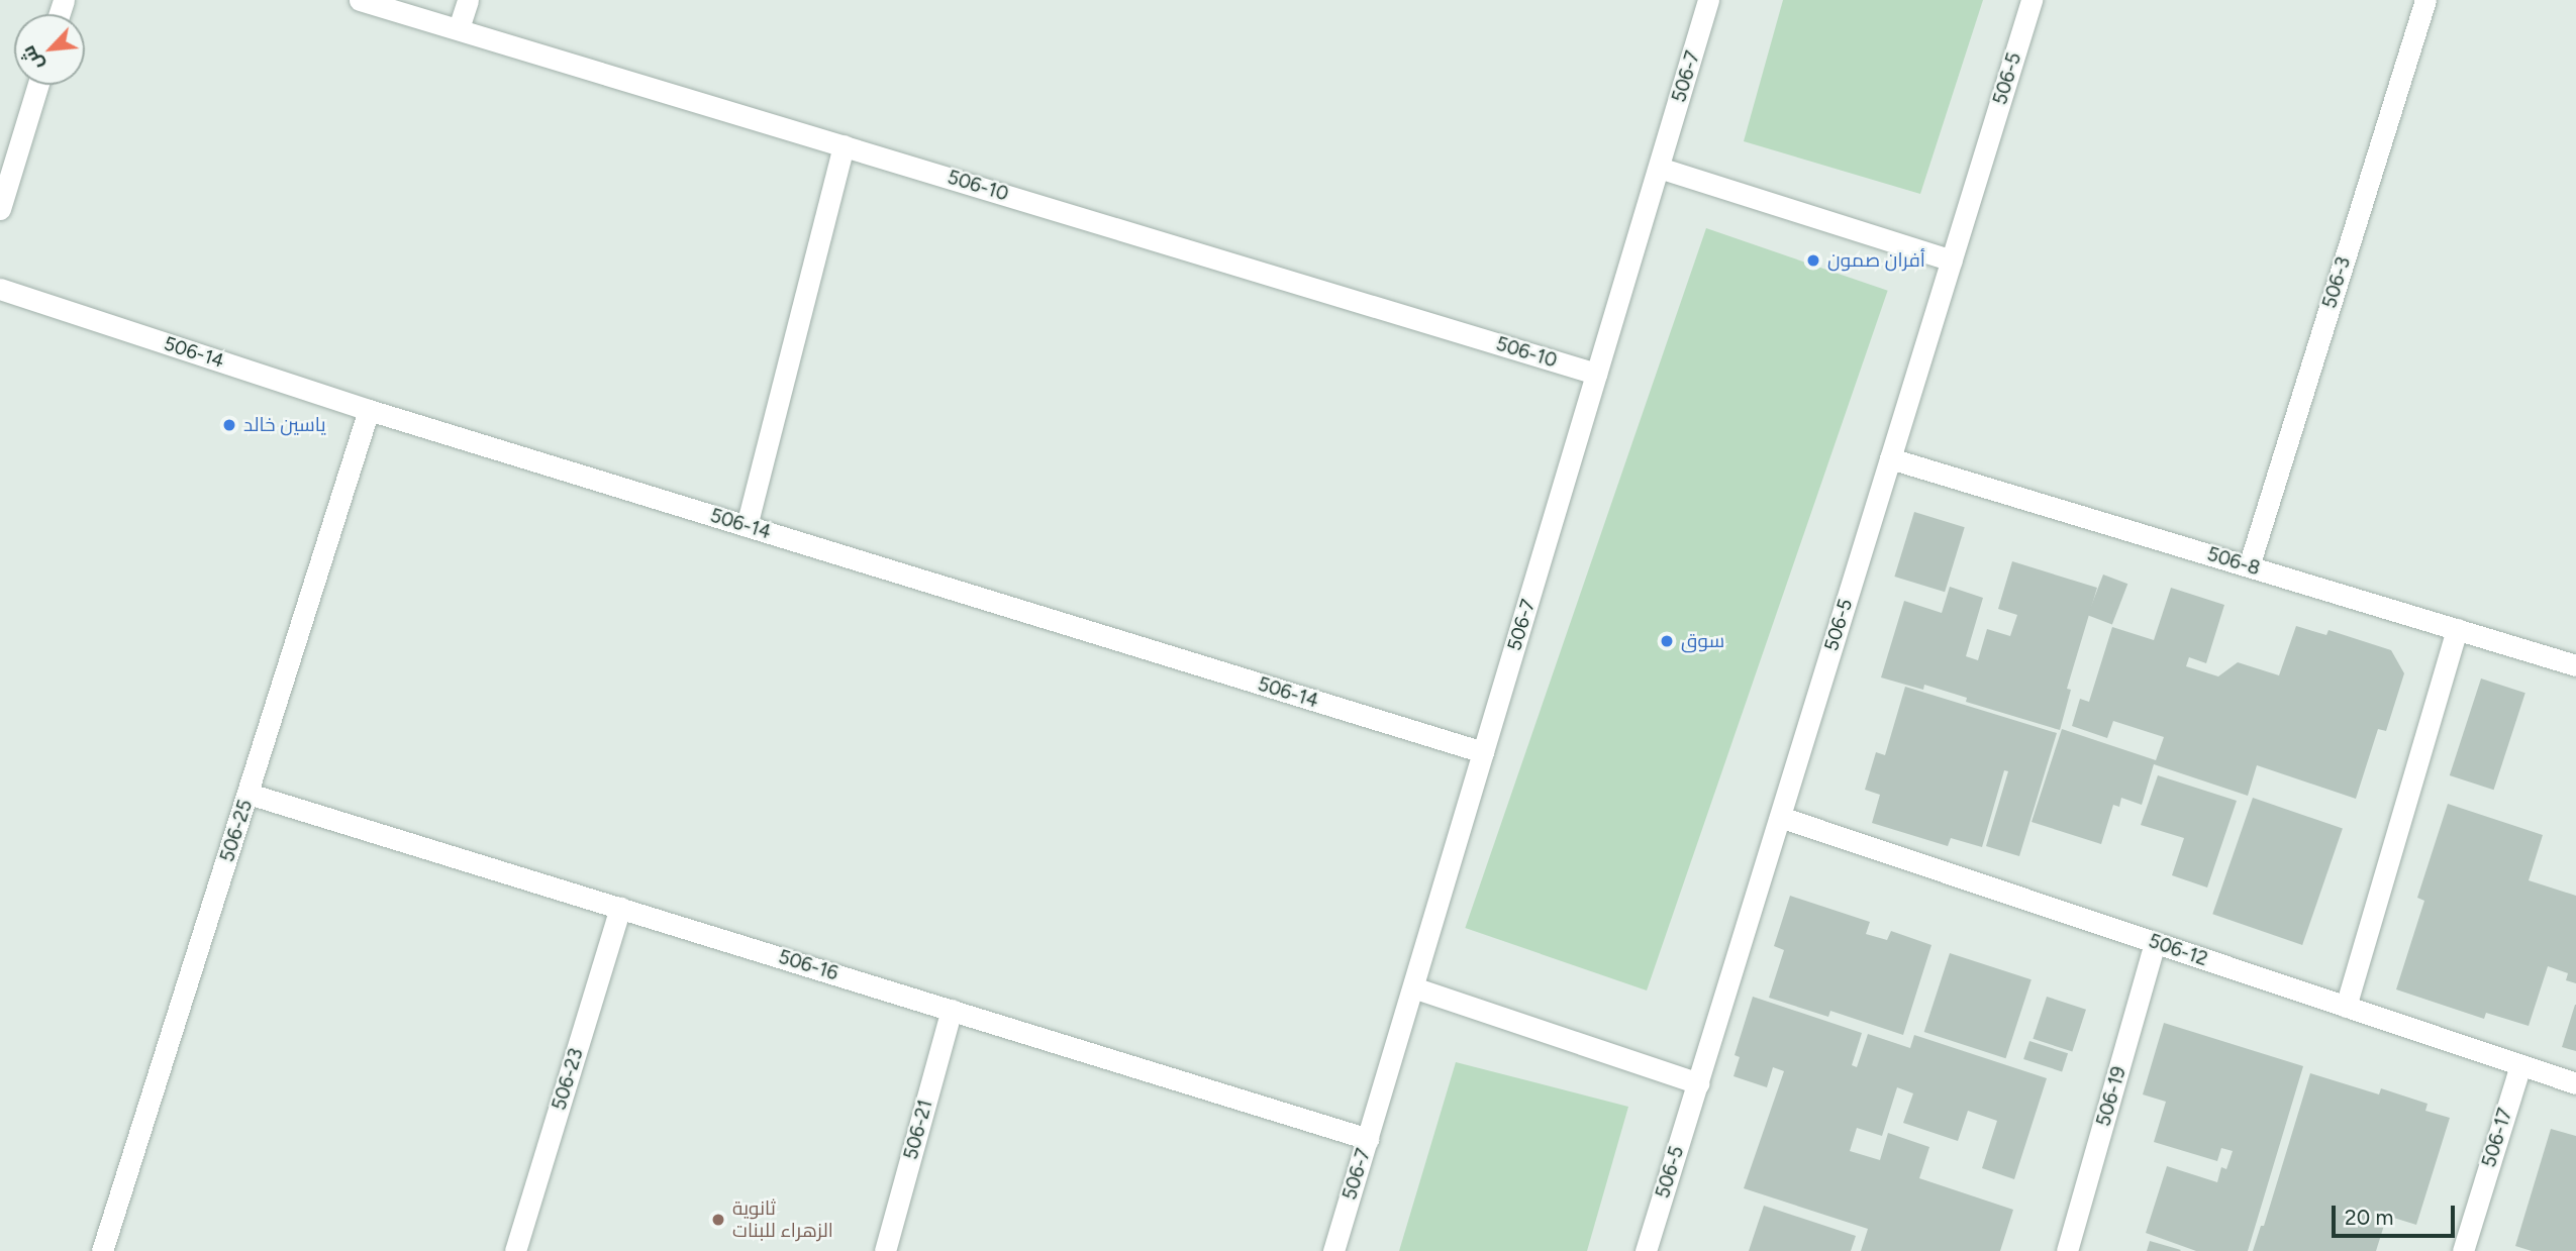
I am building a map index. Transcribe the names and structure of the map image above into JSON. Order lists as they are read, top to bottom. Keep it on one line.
{"streets":{"street":["506-7","506-5","506-10","506-3","506-14","506-8","506-25","506-12","506-16","506-23","506-19","506-21","506-17"]},"crossings":[["506-7","506-10"],["506-7","506-14"],["506-7","506-16"],["506-5","506-8"],["506-5","506-12"],["506-3","506-8"],["506-14","506-25"],["506-25","506-16"],["506-12","506-19"],["506-12","506-17"],["506-16","506-23"],["506-16","506-21"]],"places":["أفران صمون","ياسين خالد","سوق","ثانوية الزهراء للبنات"],"scale_bar":"20 m","north":"bottom left"}
